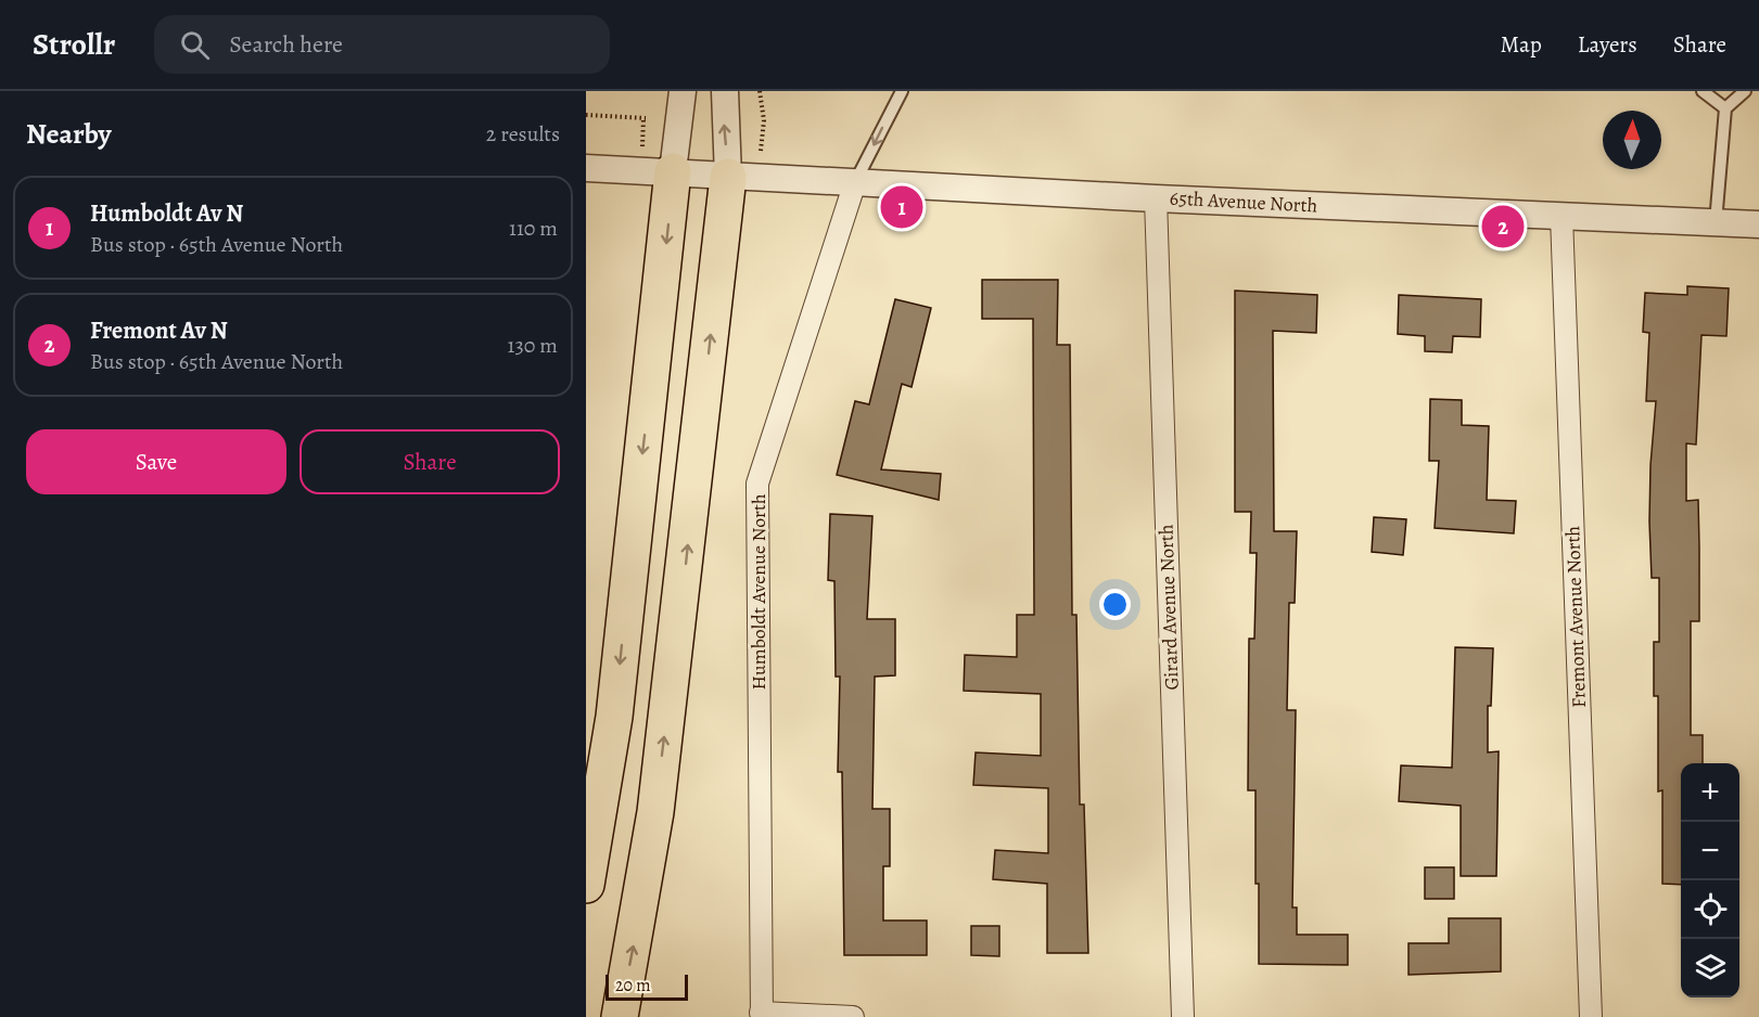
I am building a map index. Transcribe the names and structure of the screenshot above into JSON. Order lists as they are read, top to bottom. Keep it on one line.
{"streets":{"street":["65th Avenue North","Humboldt Avenue North","Girard Avenue North","Fremont Avenue North"]},"crossings":[["65th Avenue North","Humboldt Avenue North"],["65th Avenue North","Girard Avenue North"],["65th Avenue North","Fremont Avenue North"]],"scale_bar":"20 m","north":"top","page":{"header":"Strollr","search":"Search here","nav":["Map","Layers","Share"],"heading":["Nearby","2 results"],"list":[{"mark":"1","name":"Humboldt Av N","note":"Bus stop · 65th Avenue North","value":"110 m"},{"mark":"2","name":"Fremont Av N","note":"Bus stop · 65th Avenue North","value":"130 m"}],"pins":["1","2"],"buttons":["Save","Share"],"map_buttons":["+","−"],"scale":"20 m"}}
